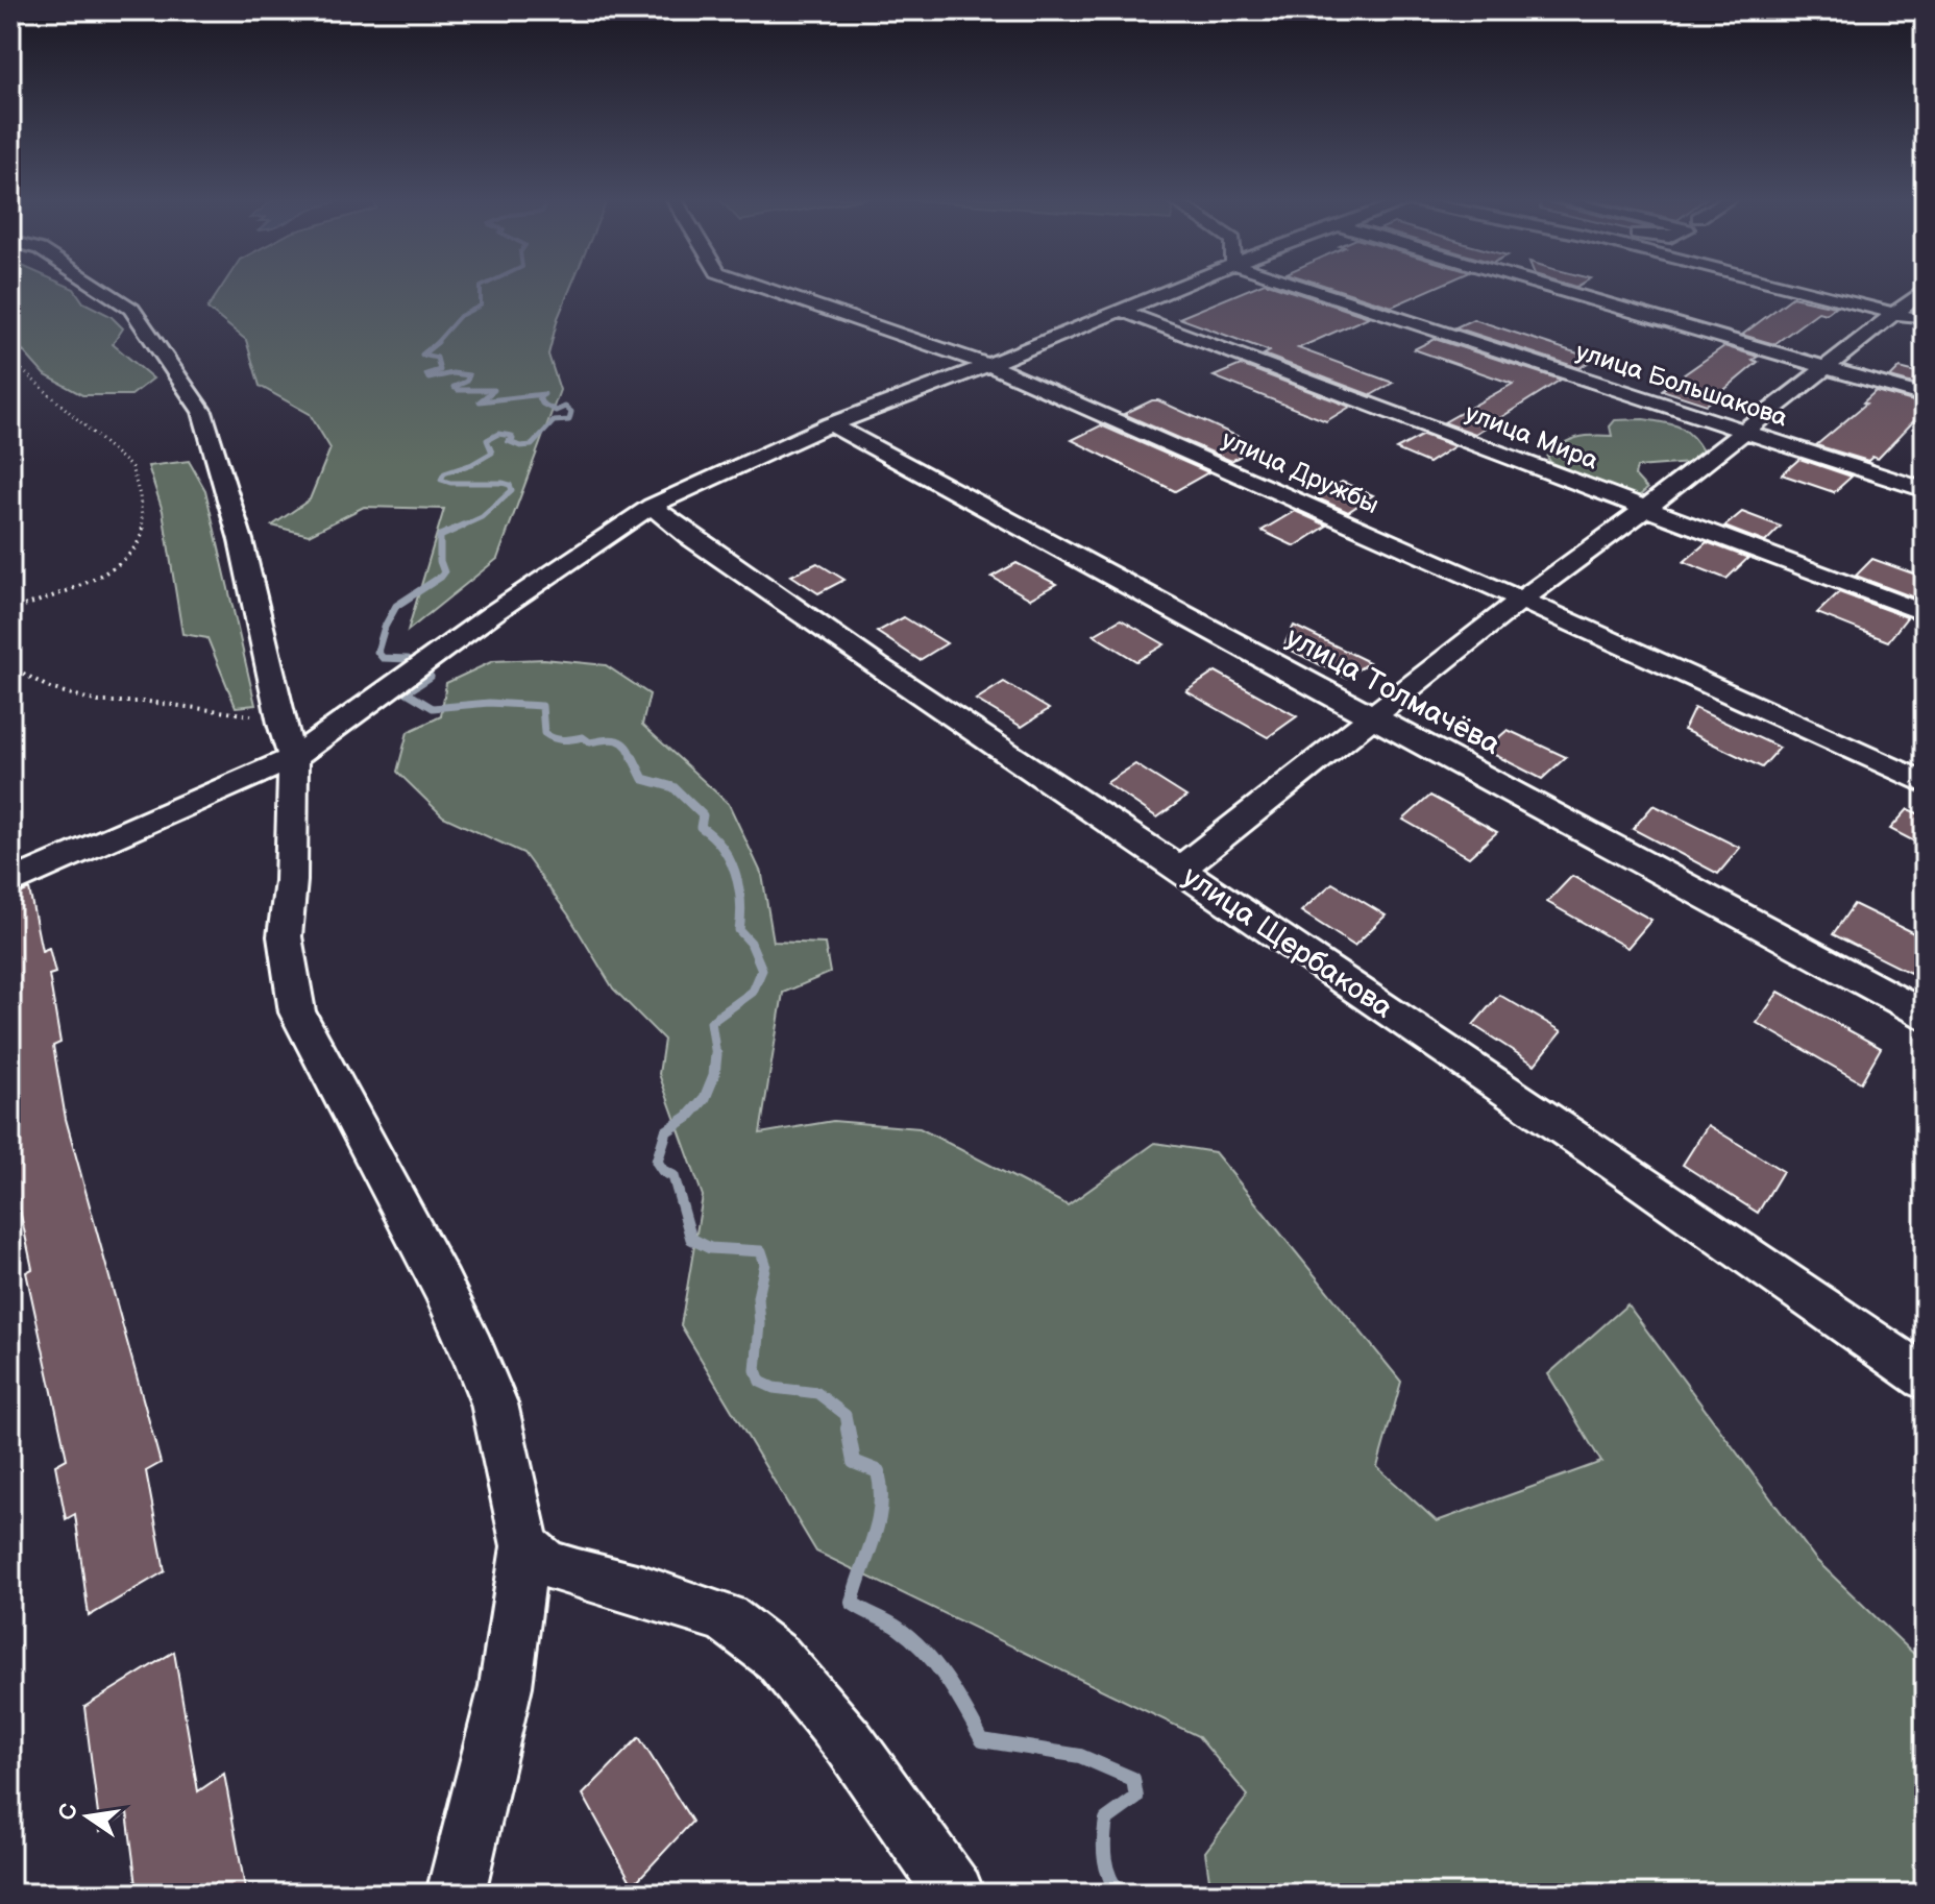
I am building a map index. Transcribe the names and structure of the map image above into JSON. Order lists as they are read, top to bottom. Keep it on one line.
{"streets":{"street":["улица Большакова","улица Мира","улица Дружбы","улица Толмачёва","улица Щербакова"]},"north":"left"}
